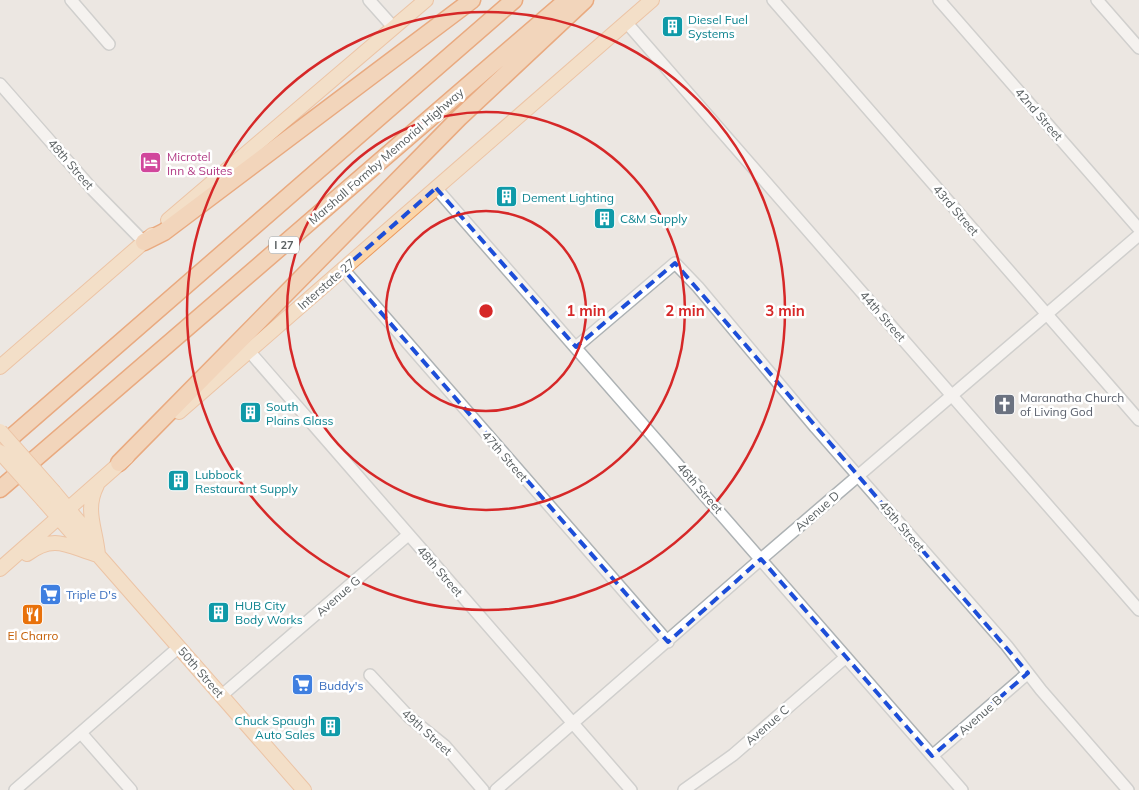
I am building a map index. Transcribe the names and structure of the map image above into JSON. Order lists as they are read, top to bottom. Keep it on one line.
{"streets":{"highway":["Marshall Formby Memorial Highway","I 27"],"main road":["Interstate 27","50th Street"],"street":["42nd Street","48th Street","43rd Street","44th Street","47th Street","46th Street","Avenue D","45th Street","Avenue G","Avenue B","Avenue C","49th Street"]},"crossings":[["48th Street","Interstate 27"],["48th Street","Avenue D"],["48th Street","Avenue G"],["43rd Street","Avenue D"],["Interstate 27","44th Street"],["Interstate 27","47th Street"],["Interstate 27","46th Street"],["Interstate 27","50th Street"],["44th Street","Avenue D"],["47th Street","Avenue D"],["46th Street","Avenue D"],["46th Street","45th Street"],["46th Street","Avenue B"],["46th Street","Avenue C"],["Avenue D","45th Street"],["45th Street","Avenue B"],["Avenue G","50th Street"]],"places":{"building":["Diesel Fuel Systems","Dement Lighting","C&M Supply","South Plains Glass","Lubbock Restaurant Supply","HUB City Body Works","Chuck Spaugh Auto Sales"],"hotel":["Microtel Inn & Suites"],"church":["Maranatha Church of Living God"],"supermarket":["Triple D's","Buddy's"],"restaurant":["El Charro"]},"rings":["1 min","2 min","3 min"]}
